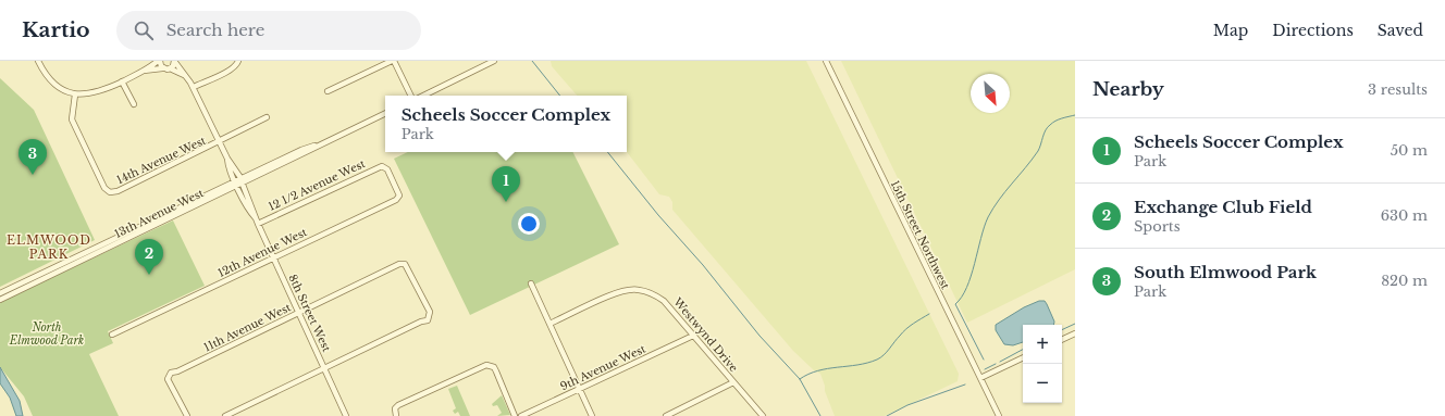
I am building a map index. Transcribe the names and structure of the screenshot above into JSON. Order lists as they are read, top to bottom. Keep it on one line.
{"streets":{"street":["14th Avenue West","12 1/2 Avenue West","13th Avenue West","15th Street Northwest","12th Avenue West","8th Street West","11th Avenue West","Westwynd Drive","9th Avenue West"]},"crossings":[["14th Avenue West","8th Street West"],["12 1/2 Avenue West","12th Avenue West"],["12 1/2 Avenue West","8th Street West"],["13th Avenue West","8th Street West"],["12th Avenue West","8th Street West"],["8th Street West","11th Avenue West"],["Westwynd Drive","9th Avenue West"]],"districts":["ELMWOOD PARK"],"parks":["North Elmwood Park"],"north":"bottom right","page":{"header":"Kartio","search":"Search here","nav":["Map","Directions","Saved"],"heading":["Nearby","3 results"],"popup":["Scheels Soccer Complex","Park"],"list":[{"mark":"1","name":"Scheels Soccer Complex","note":"Park","value":"50 m"},{"mark":"2","name":"Exchange Club Field","note":"Sports","value":"630 m"},{"mark":"3","name":"South Elmwood Park","note":"Park","value":"820 m"}],"pins":["3","1","2"],"map_buttons":["+","−"]}}
